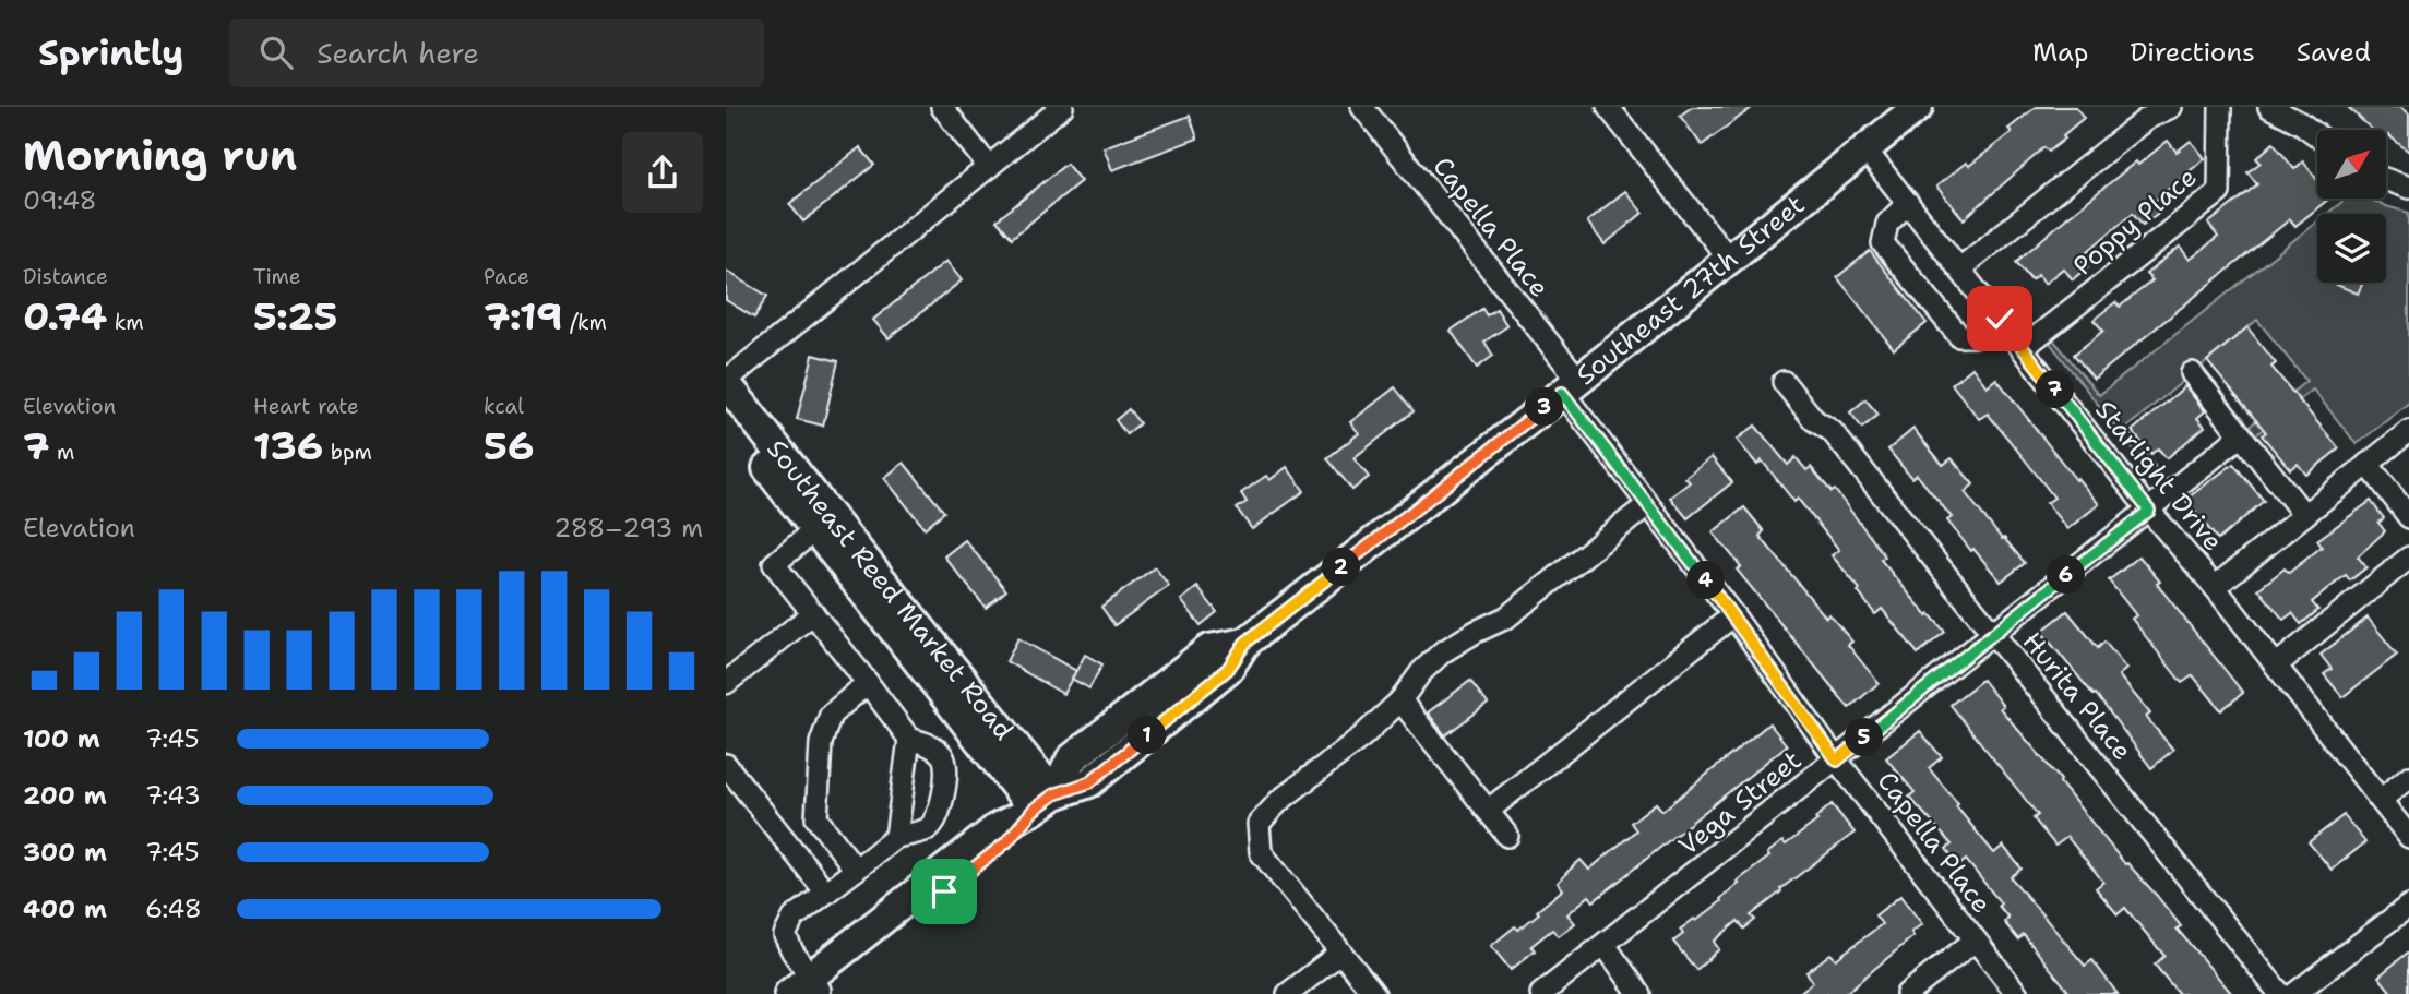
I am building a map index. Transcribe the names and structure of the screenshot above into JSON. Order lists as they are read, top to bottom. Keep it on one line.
{"streets":{"main road":["Southeast 27th Street","Southeast Reed Market Road"],"street":["Poppy Place","Capella Place","Starlight Drive","Hurita Place","Vega Street"]},"crossings":[["Poppy Place","Starlight Drive"],["Capella Place","Southeast 27th Street"],["Capella Place","Vega Street"],["Southeast 27th Street","Starlight Drive"],["Southeast 27th Street","Southeast Reed Market Road"],["Starlight Drive","Vega Street"],["Hurita Place","Vega Street"]],"north":"top right","page":{"header":"Sprintly","search":"Search here","nav":["Map","Directions","Saved"],"heading":["Morning run","09:48"],"stats":[["Distance","0.74 km"],["Time","5:25"],["Pace","7:19 /km"],["Elevation","7 m"],["Heart rate","136 bpm"],["kcal","56"]],"pins":["7","3","2","6","4","1","5"],"chart":["Elevation","288–293 m"],"list":[{"name":"100 m","note":"7:45"},{"name":"200 m","note":"7:43"},{"name":"300 m","note":"7:45"},{"name":"400 m","note":"6:48"}]}}
